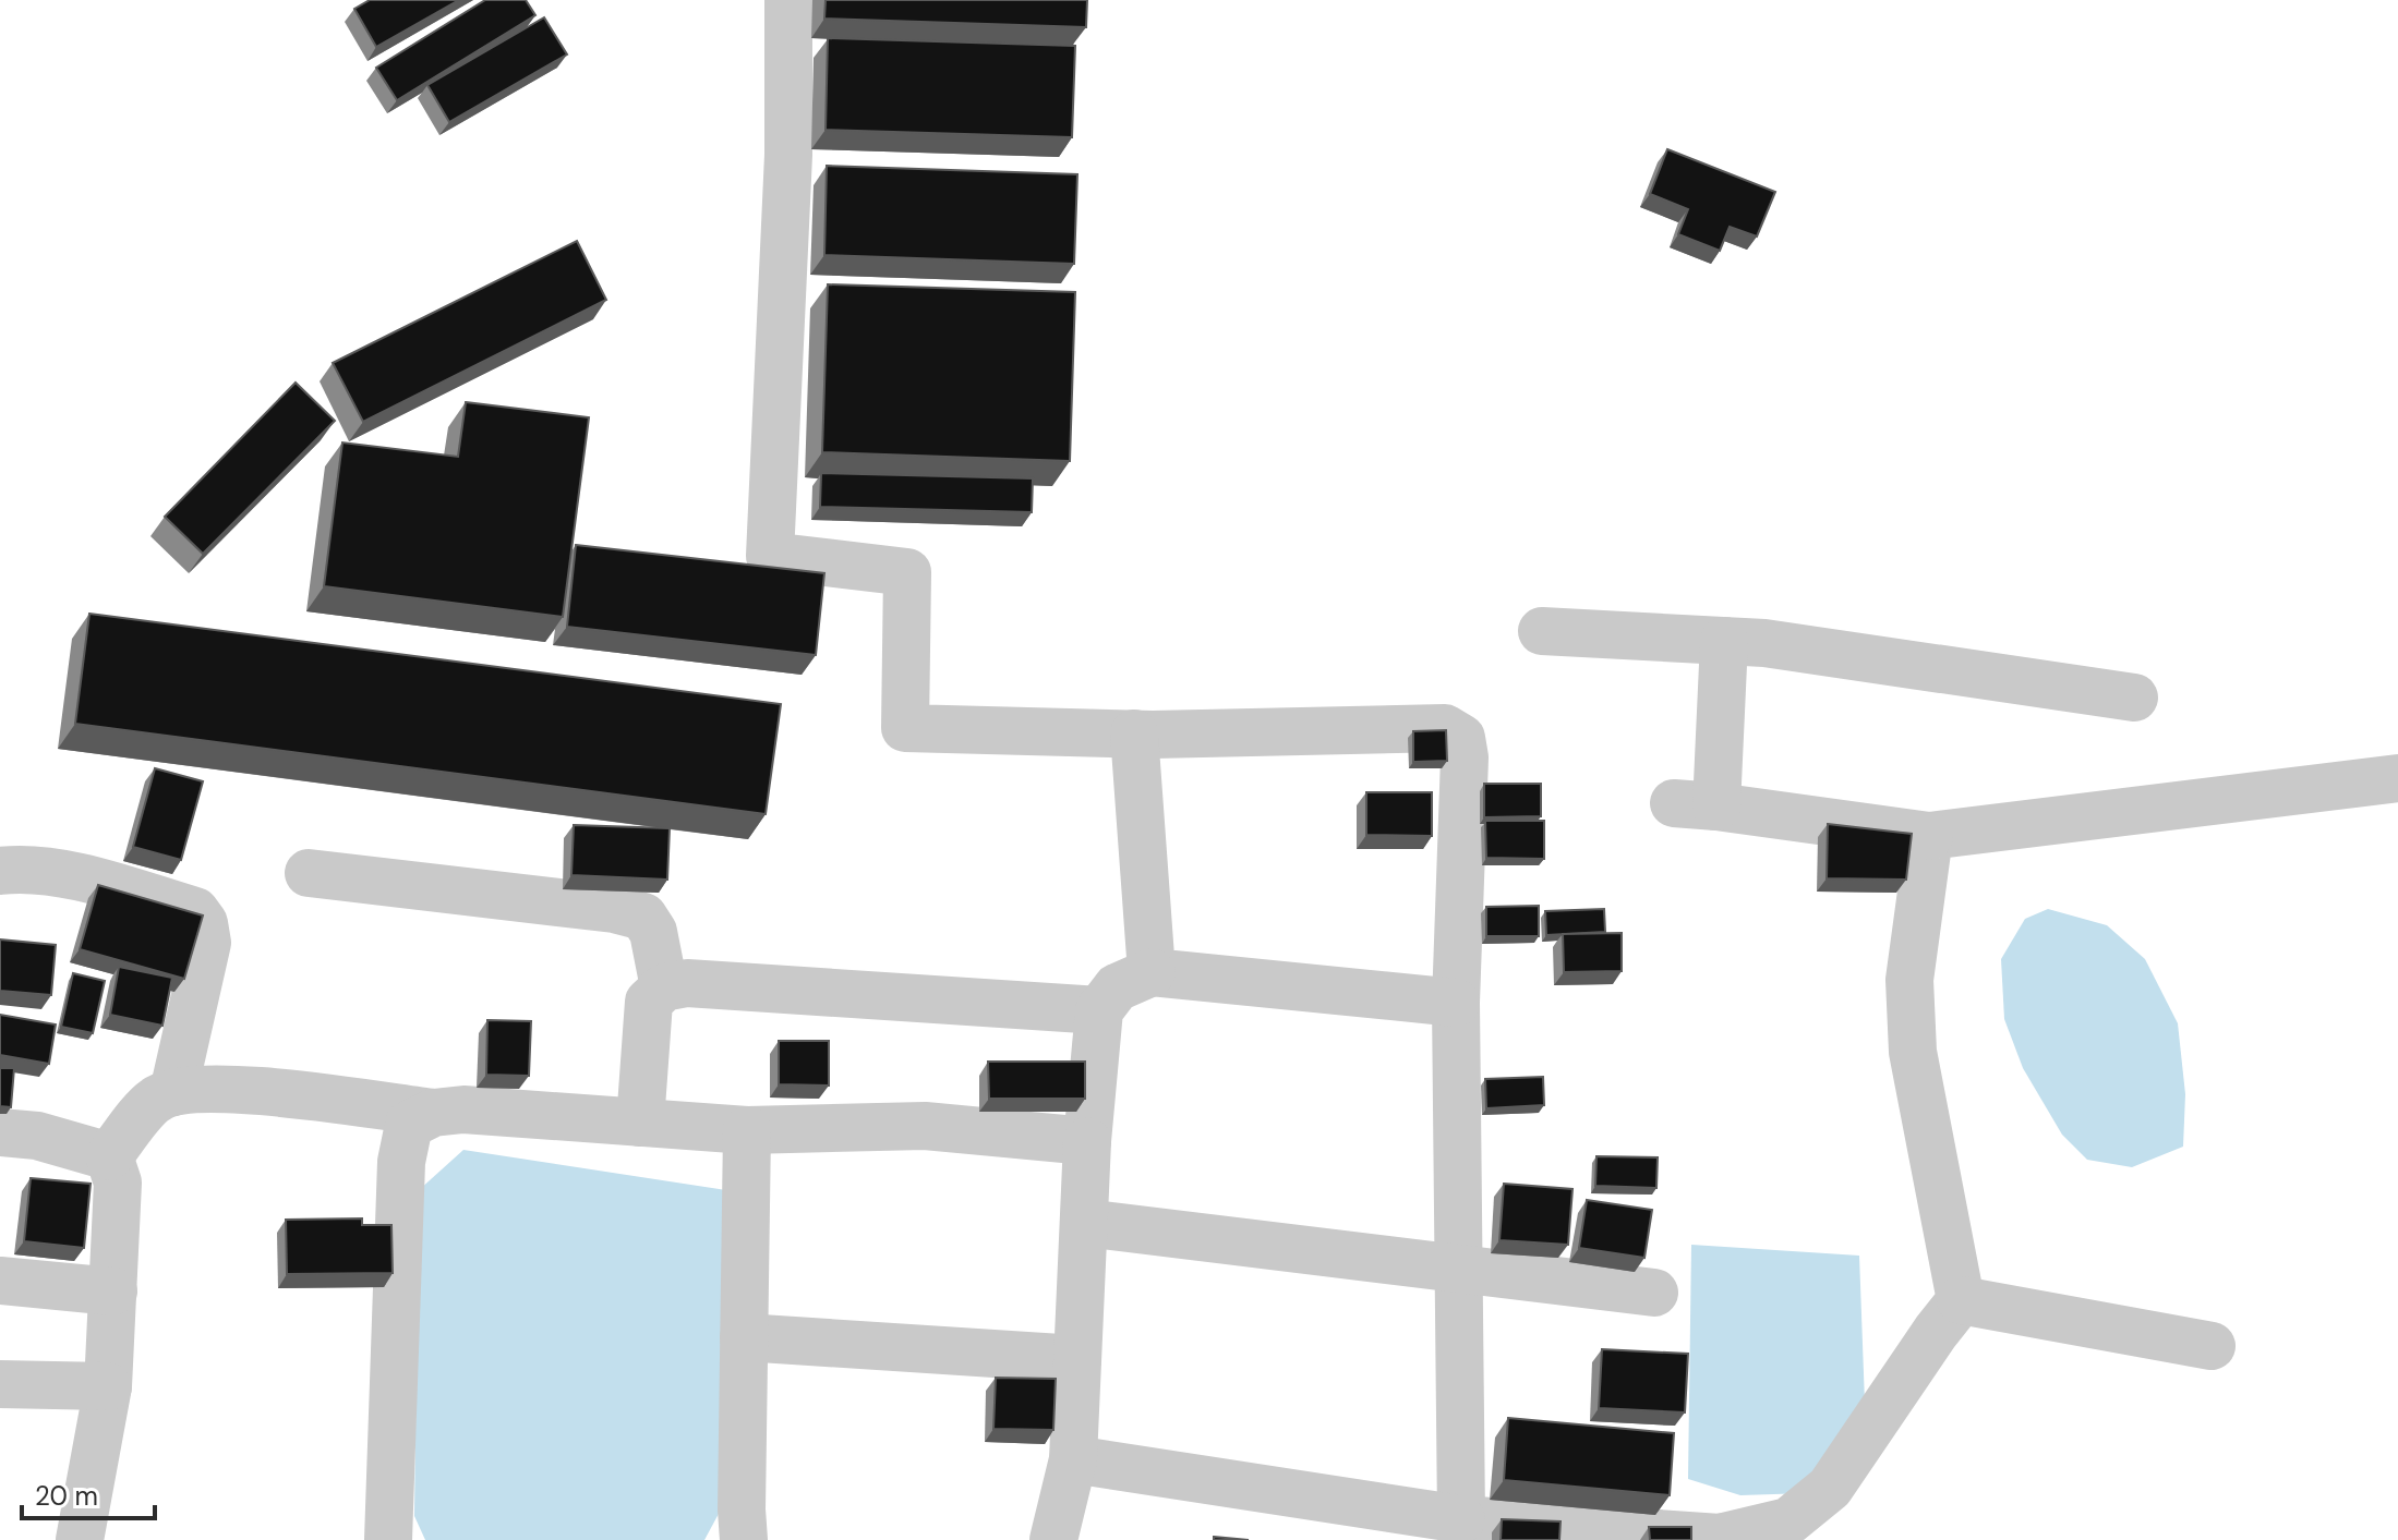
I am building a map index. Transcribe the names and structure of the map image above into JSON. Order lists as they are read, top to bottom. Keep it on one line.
{"scale_bar":"20 m"}
